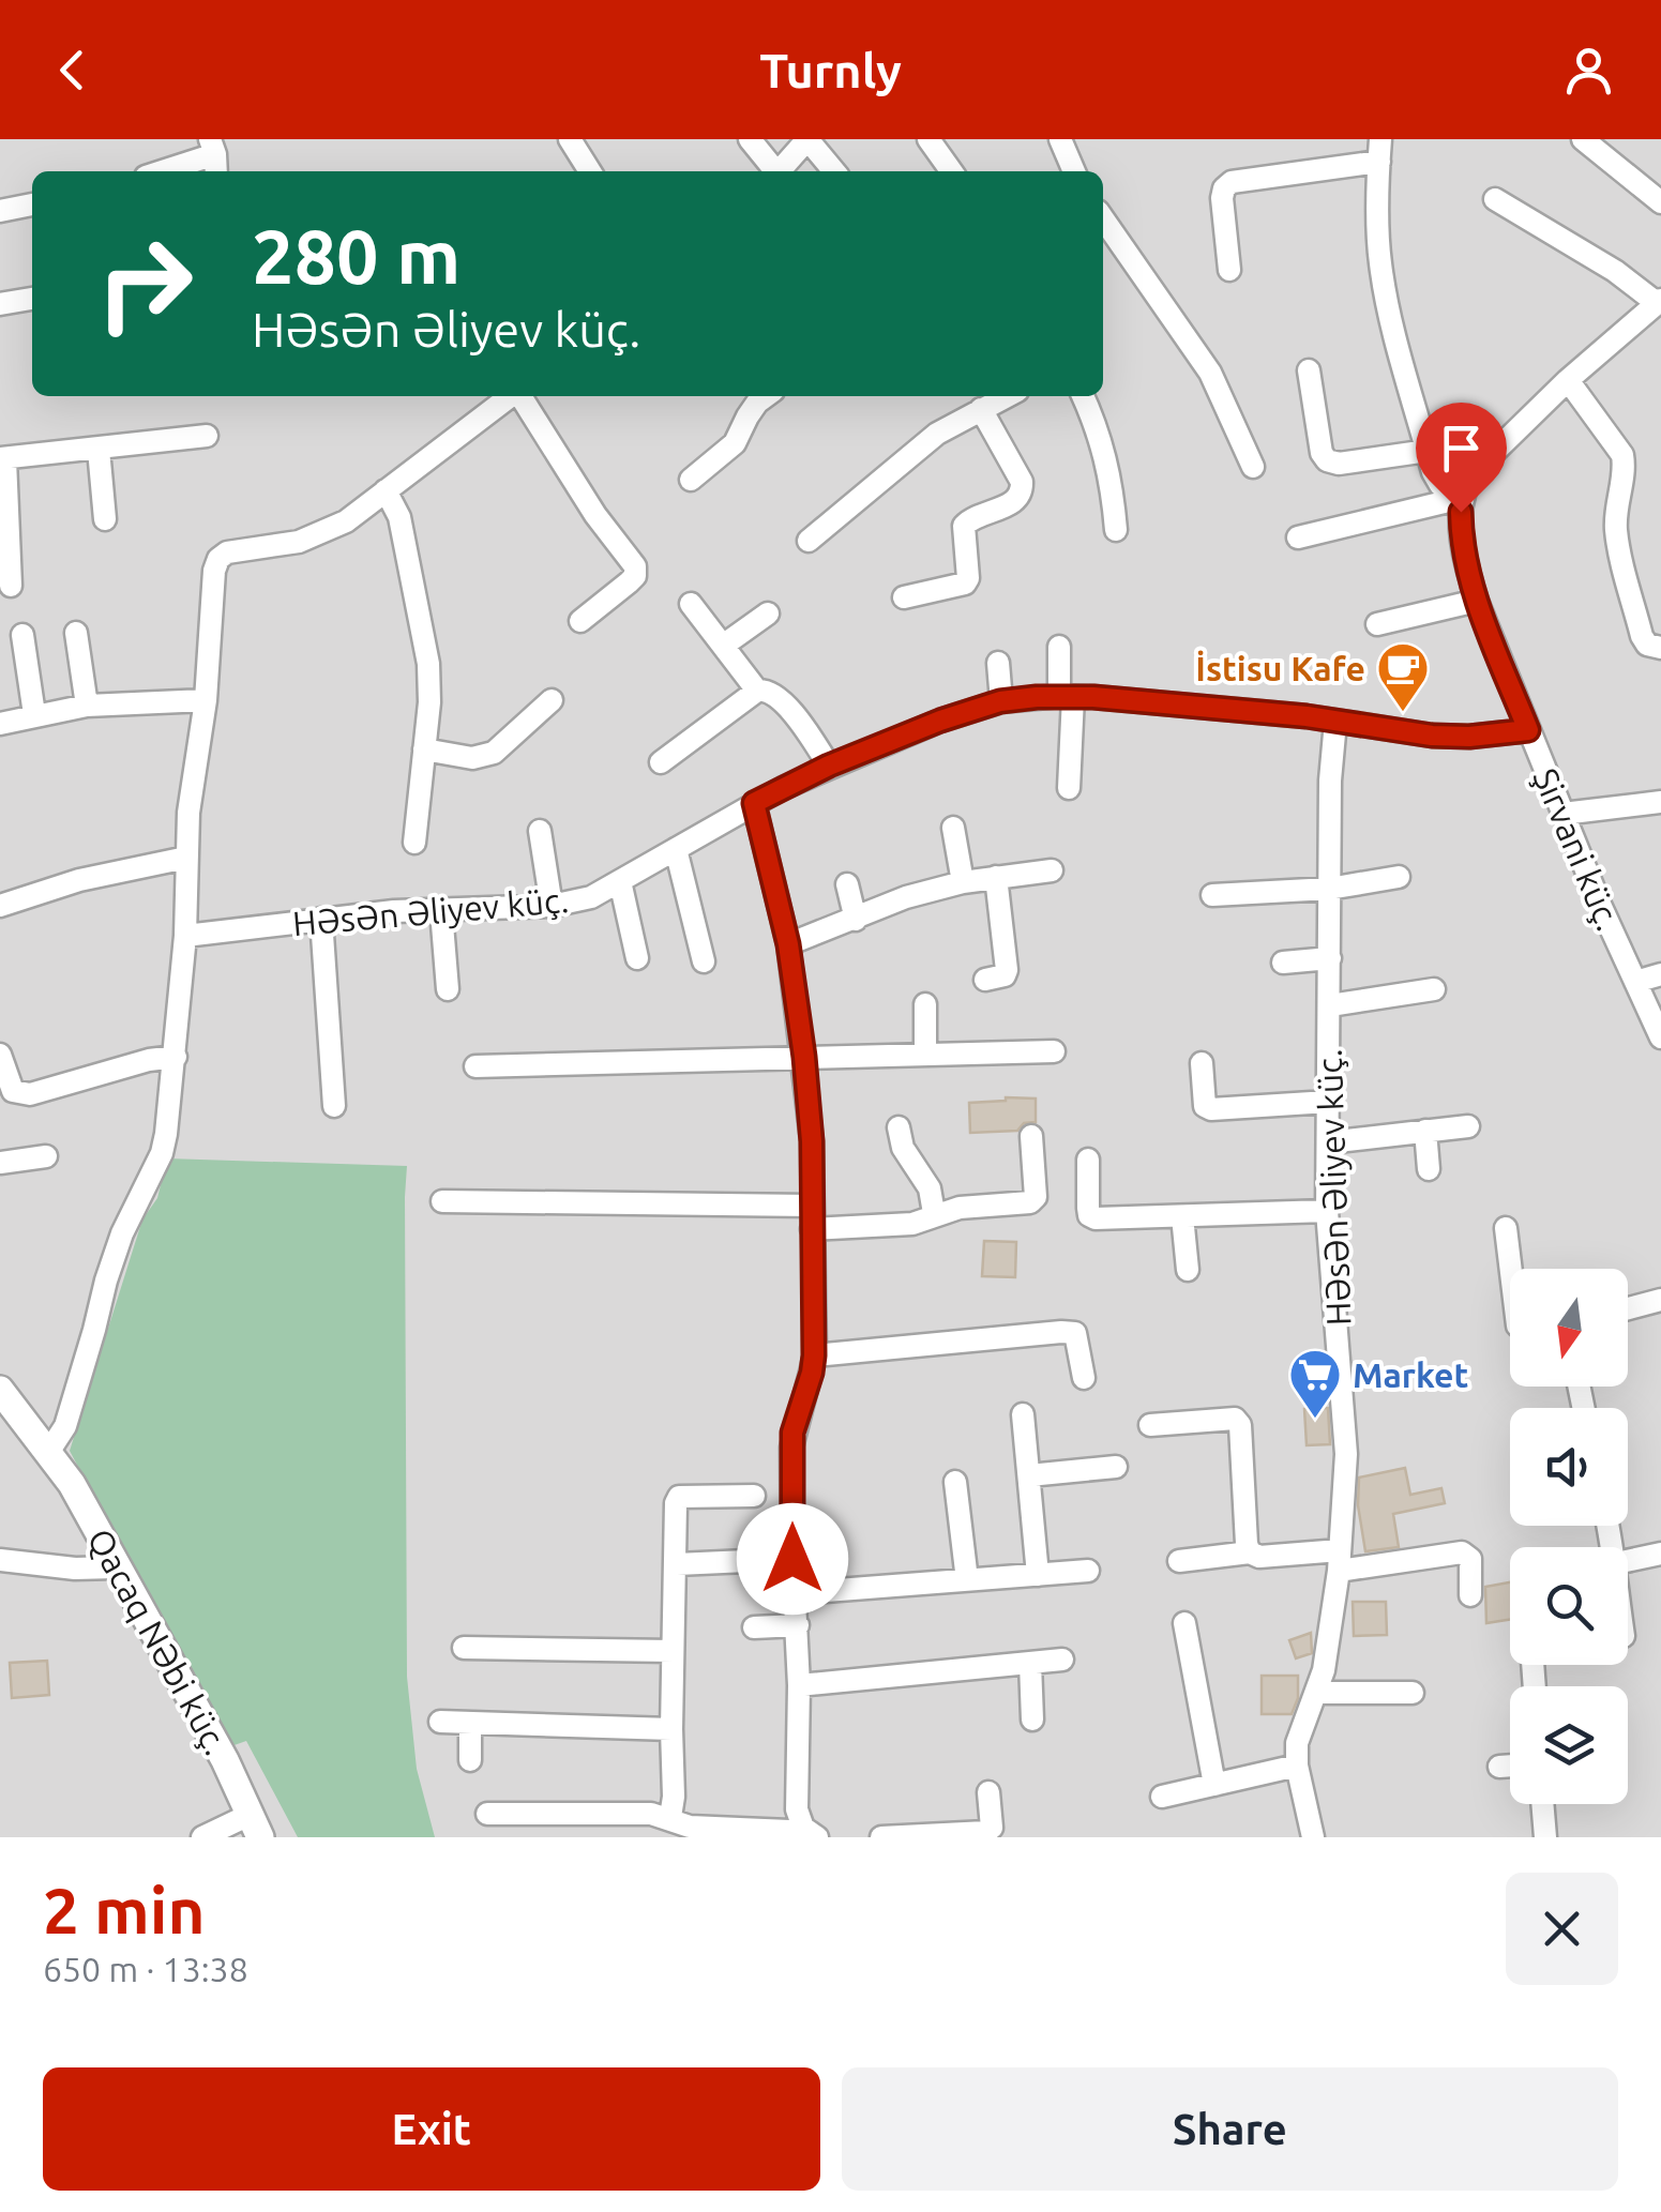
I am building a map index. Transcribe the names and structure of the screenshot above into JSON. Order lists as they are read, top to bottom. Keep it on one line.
{"streets":{"street":["Şirvani küç.","Həsən Əliyev küç.","Qacaq Nəbi küç."]},"crossings":[["Şirvani küç.","Həsən Əliyev küç."]],"places":{"cafe":["İstisu Kafe"],"supermarket":["Market"]},"north":"bottom","page":{"header":"Turnly","turn":["280 m","Həsən Əliyev küç."],"heading":["2 min","650 m · 13:38"],"buttons":["Exit","Share"]}}
